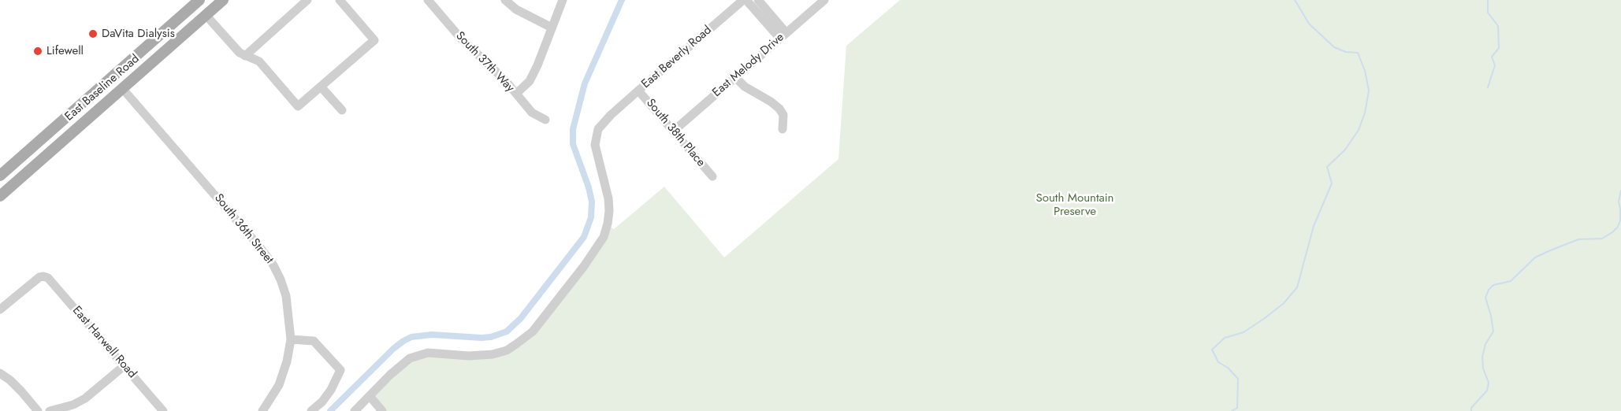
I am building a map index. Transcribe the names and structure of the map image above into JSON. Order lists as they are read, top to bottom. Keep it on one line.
{"streets":{"main road":["East Baseline Road"],"street":["East Beverly Road","South 37th Way","East Melody Drive","South 38th Place","South 36th Street","East Harwell Road"]},"crossings":[["East Beverly Road","South 38th Place"],["East Melody Drive","South 38th Place"],["East Baseline Road","South 36th Street"]],"parks":["South Mountain Preserve"],"places":["DaVita Dialysis","Lifewell"]}
